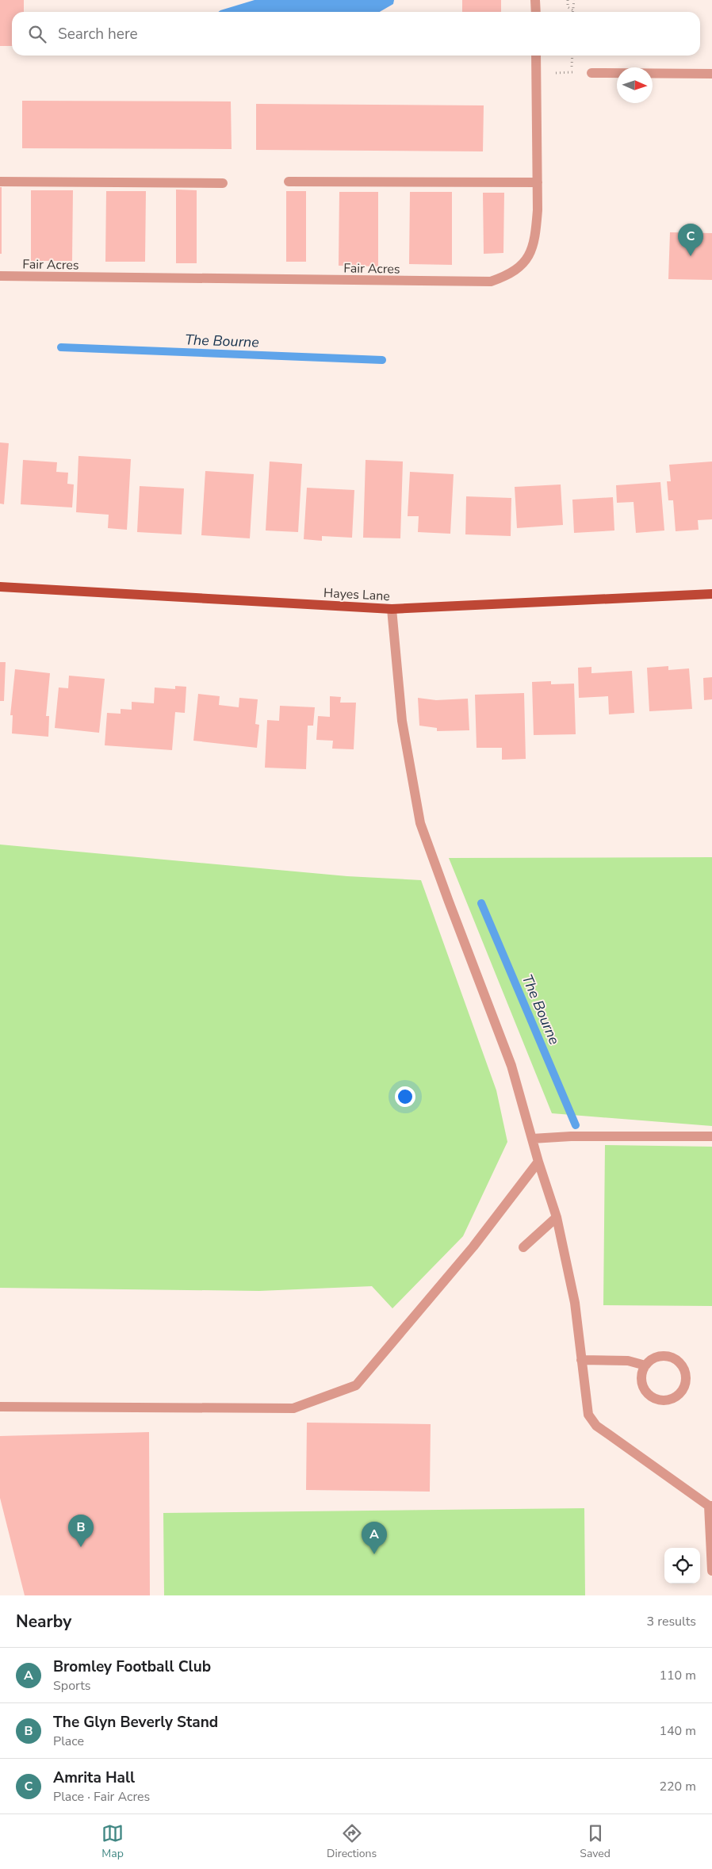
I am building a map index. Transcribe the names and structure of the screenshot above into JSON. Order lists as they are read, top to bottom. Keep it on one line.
{"streets":{"main road":["Hayes Lane"],"street":["Fair Acres"]},"water":["The Bourne"],"north":"right","page":{"search":"Search here","pins":["C","B","A"],"heading":["Nearby","3 results"],"list":[{"mark":"A","name":"Bromley Football Club","note":"Sports","value":"110 m"},{"mark":"B","name":"The Glyn Beverly Stand","note":"Place","value":"140 m"},{"mark":"C","name":"Amrita Hall","note":"Place · Fair Acres","value":"220 m"}],"nav":["Map","Directions","Saved"]}}
